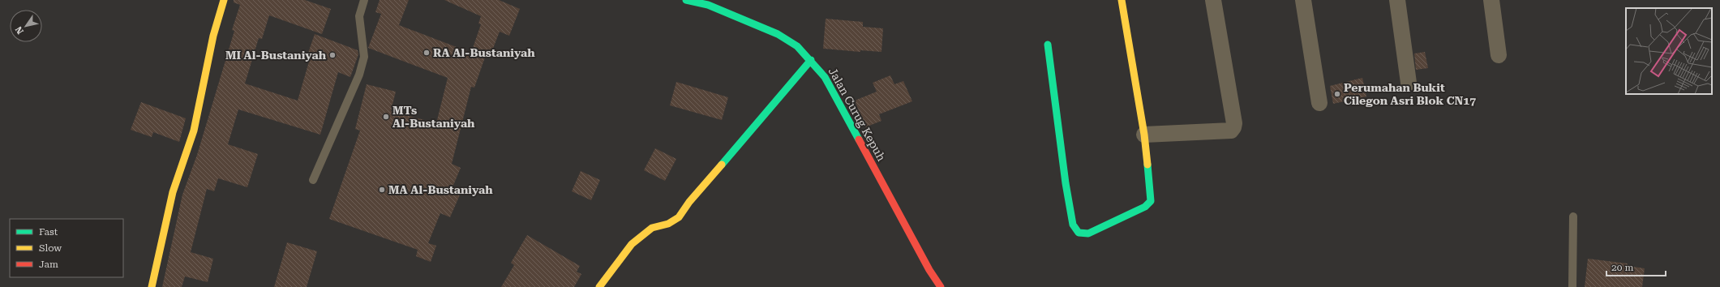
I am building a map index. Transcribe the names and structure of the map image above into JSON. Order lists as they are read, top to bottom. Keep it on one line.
{"streets":{"street":["Jalan Curug Kepuh"]},"places":["RA Al-Bustaniyah","MI Al-Bustaniyah","Perumahan Bukit Cilegon Asri Blok CN17","MTs Al-Bustaniyah","MA Al-Bustaniyah"],"legend":["Fast","Slow","Jam"],"scale_bar":"20 m","north":"bottom left"}
